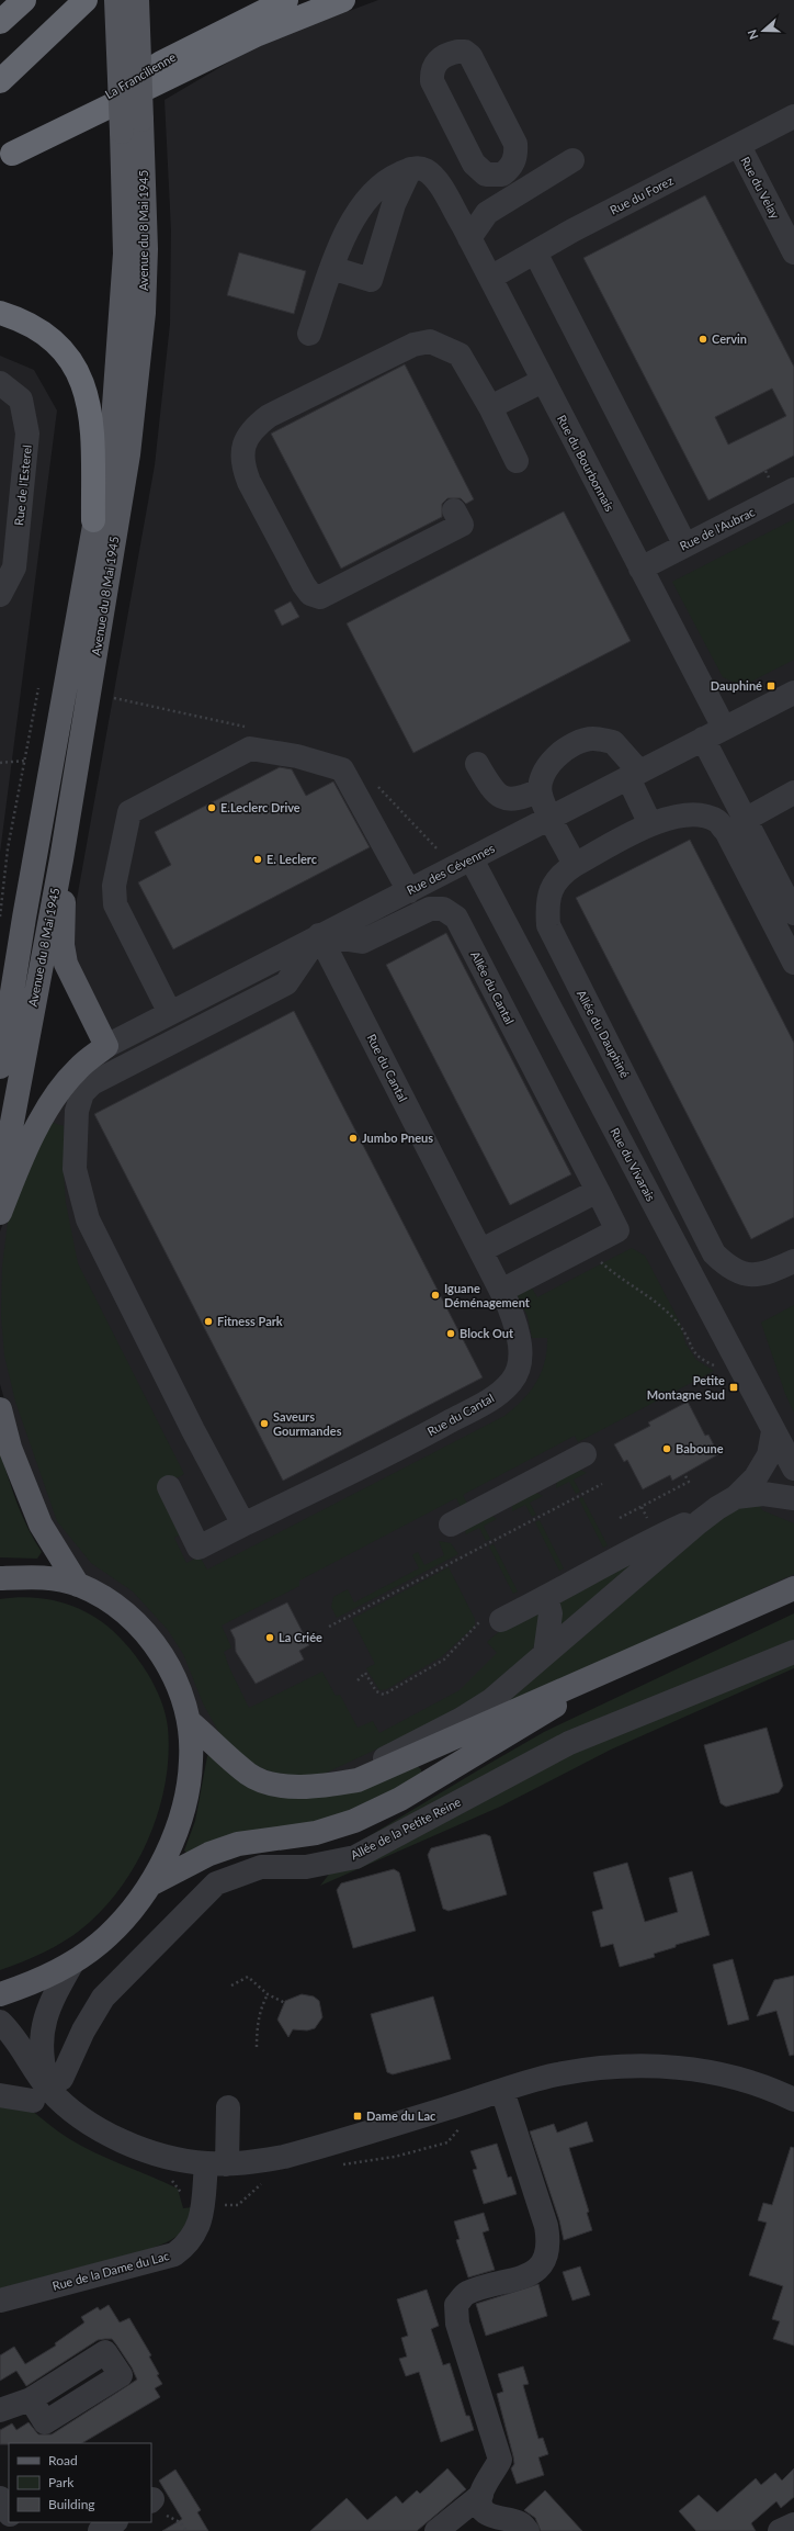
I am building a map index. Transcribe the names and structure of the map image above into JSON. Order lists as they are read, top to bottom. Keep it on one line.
{"streets":{"highway":["La Francilienne"],"main road":["Avenue du 8 Mai 1945"],"street":["Rue du Velay","Rue du Forez","Rue du Bourbonnais","Rue de l'Esterel","Rue de l'Aubrac","Rue des Cévennes","Allée du Cantal","Allée du Dauphiné","Rue du Cantal","Rue du Vivarais","Allée de la Petite Reine","Rue de la Dame du Lac"]},"crossings":[["Rue du Velay","Rue du Forez"],["Rue du Forez","Rue du Bourbonnais"],["Rue du Bourbonnais","Rue de l'Aubrac"],["Rue du Bourbonnais","Rue des Cévennes"],["Rue des Cévennes","Allée du Cantal"],["Rue des Cévennes","Rue du Cantal"],["Rue des Cévennes","Rue du Vivarais"],["Allée du Cantal","Rue du Cantal"]],"places":{"other":["Cervin","E.Leclerc Drive","E. Leclerc","Jumbo Pneus","Iguane Déménagement","Fitness Park","Block Out","Saveurs Gourmandes","Baboune","La Criée"],"transit":["Dauphiné","Petite Montagne Sud","Dame du Lac"]},"legend":["Road","Park","Building"],"north":"left"}
